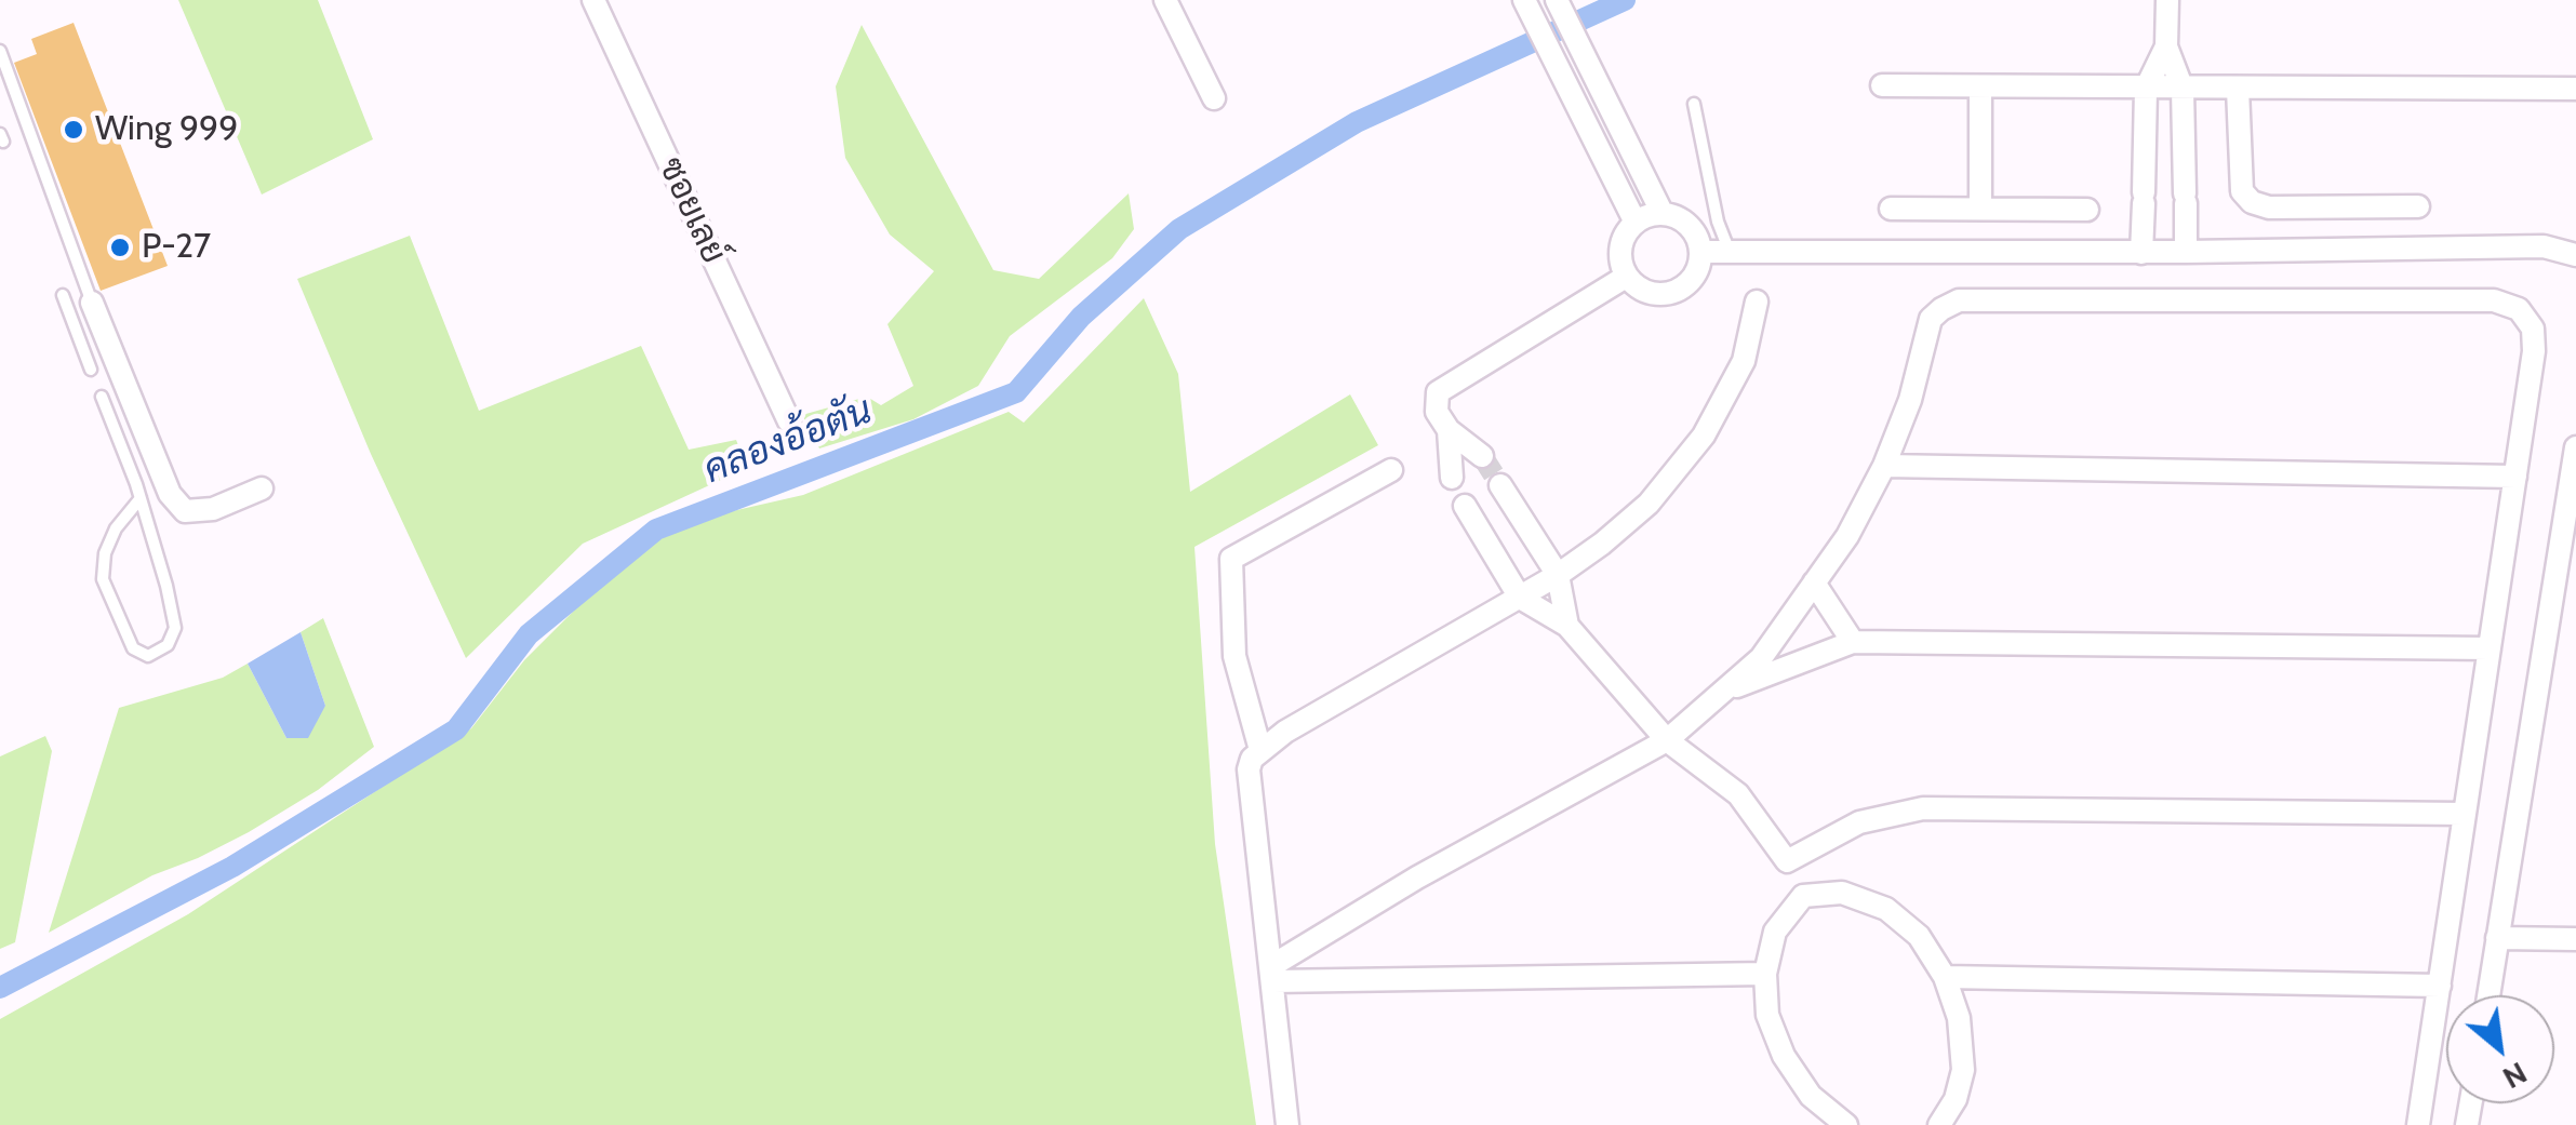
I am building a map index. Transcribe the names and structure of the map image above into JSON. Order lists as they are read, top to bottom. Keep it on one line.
{"streets":{"street":["ซอยเลย์"]},"water":["คลองอ้อตัน"],"places":["Wing 999","P-27"],"north":"bottom right"}
